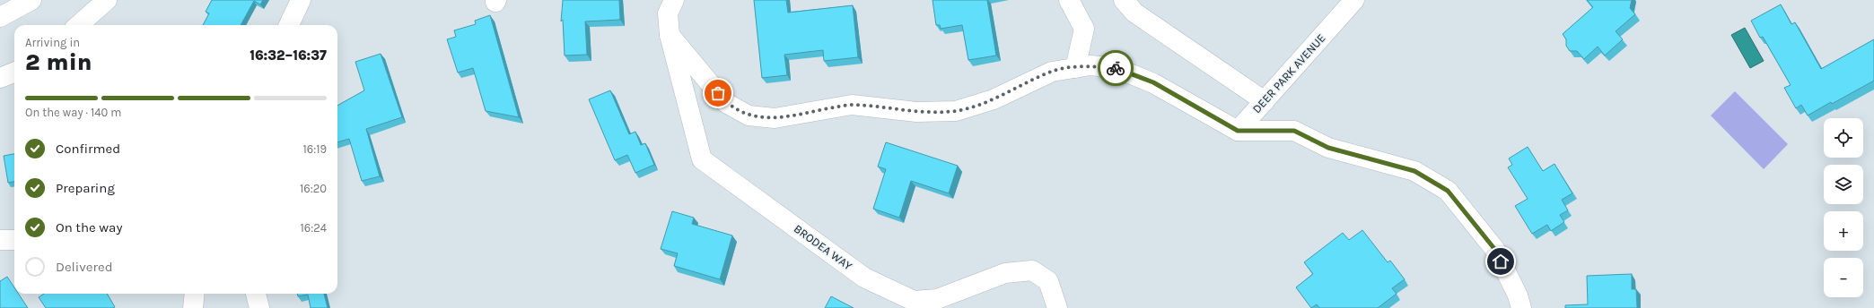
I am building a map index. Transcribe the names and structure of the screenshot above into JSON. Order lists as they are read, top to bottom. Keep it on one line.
{"streets":{"street":["DEER PARK AVENUE","BRODEA WAY"]},"page":{"heading":["2 min","Arriving in","16:32–16:37"],"bar":"On the way · 140 m","map_buttons":["+","−"],"list":[["Confirmed","16:19"],["Preparing","16:20"],["On the way","16:24"],"Delivered"]}}
